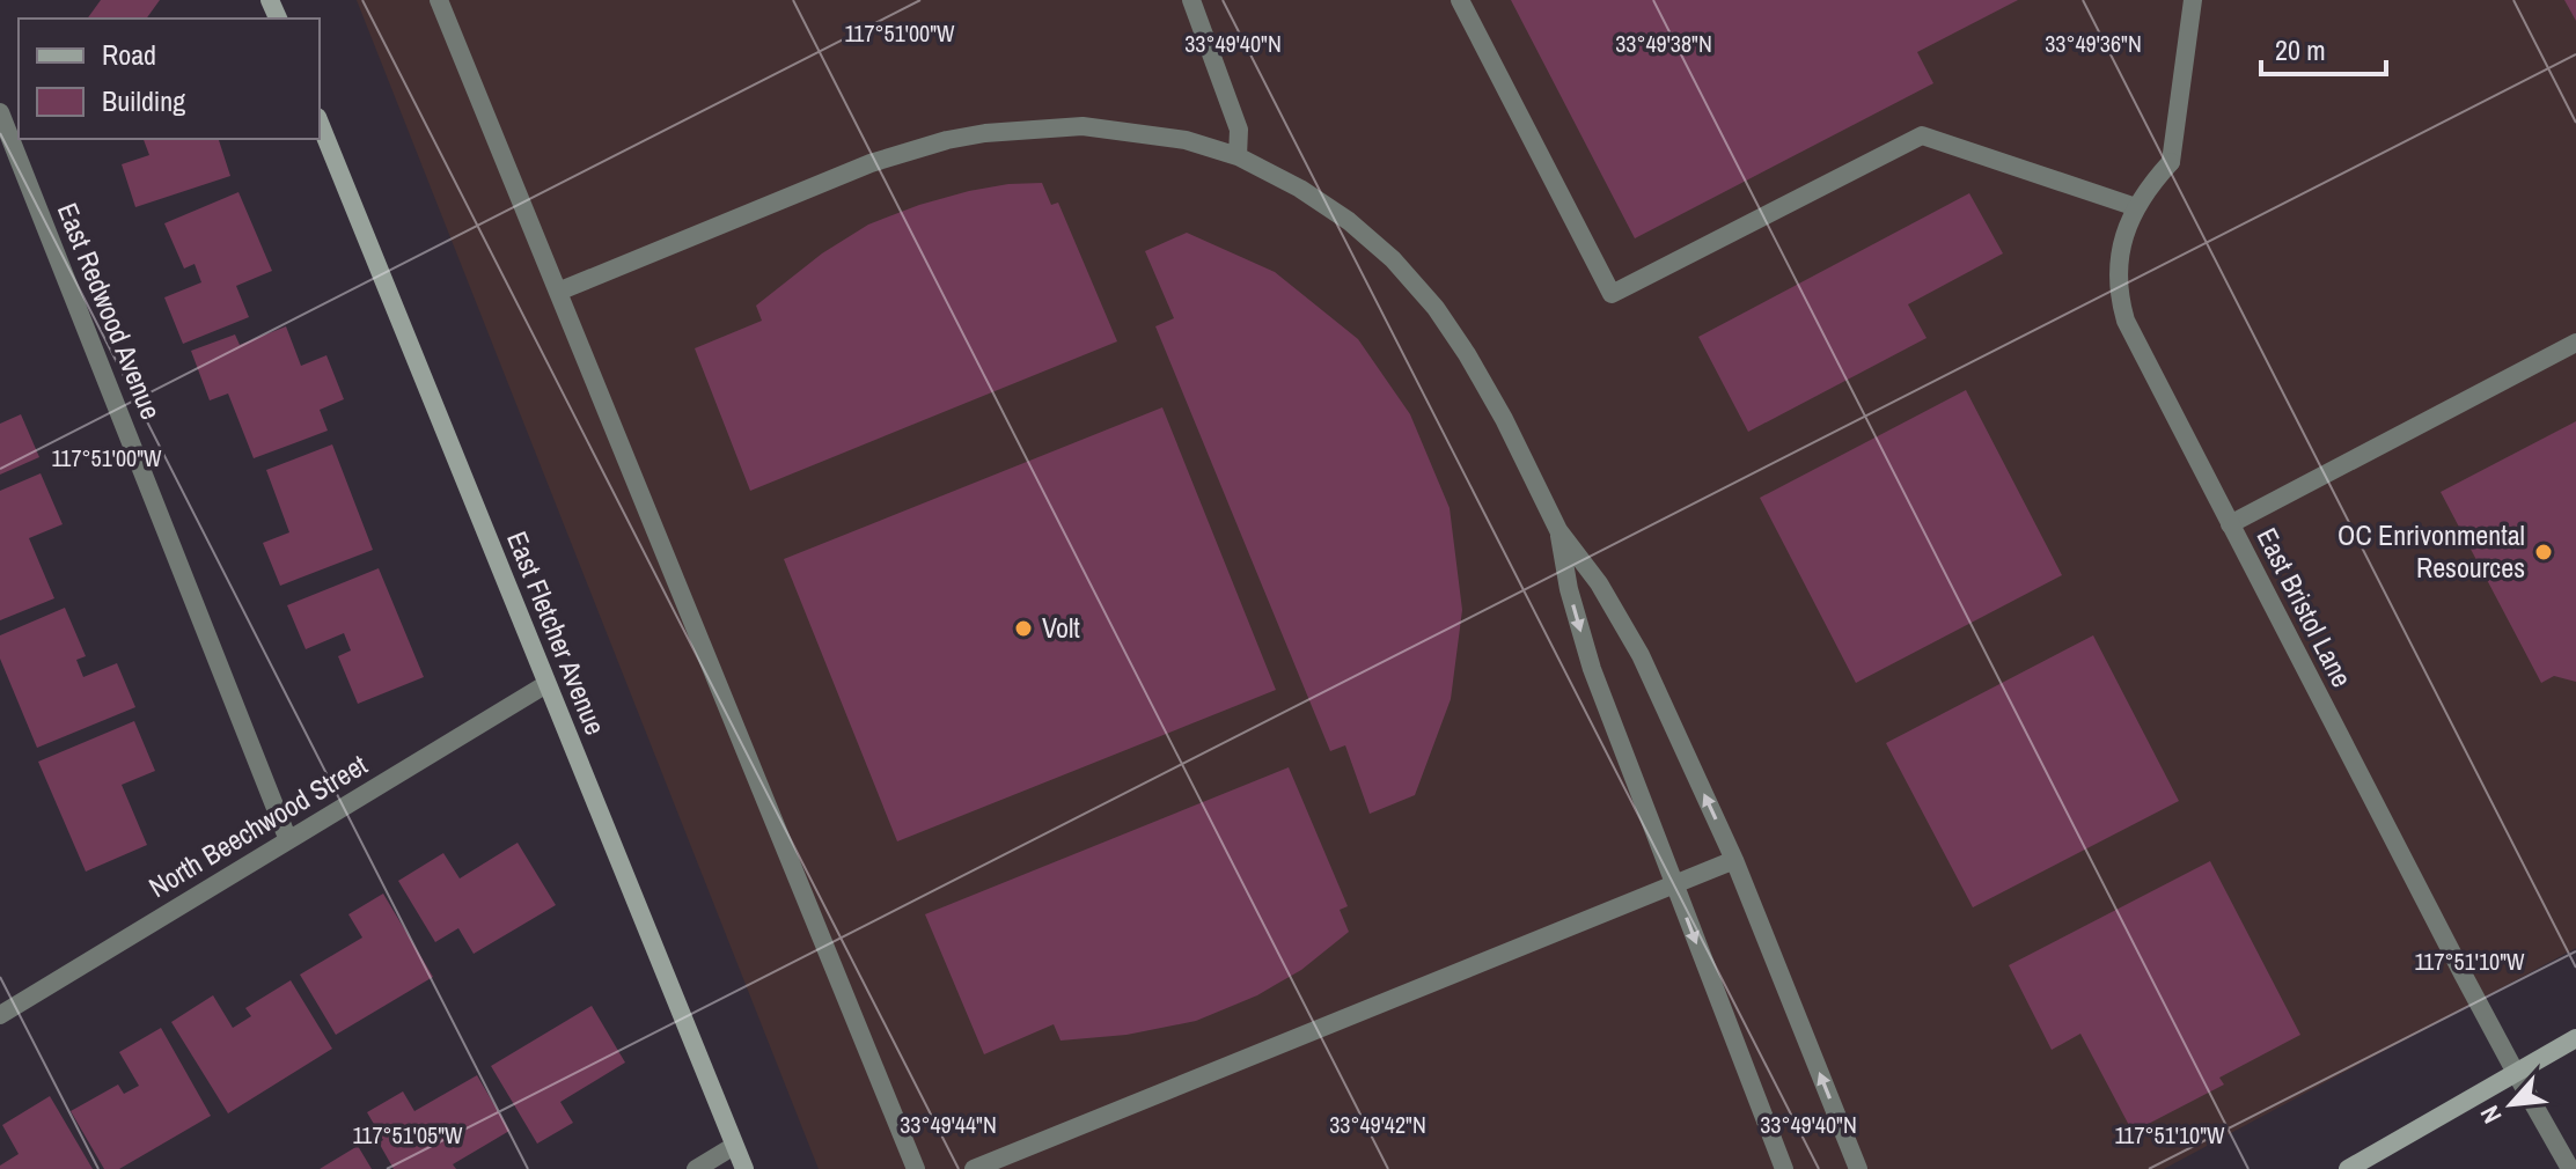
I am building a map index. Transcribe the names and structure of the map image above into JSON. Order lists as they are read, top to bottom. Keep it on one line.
{"streets":{"street":["East Redwood Avenue","East Bristol Lane","East Fletcher Avenue","North Beechwood Street"]},"crossings":[["East Redwood Avenue","North Beechwood Street"],["East Fletcher Avenue","North Beechwood Street"]],"places":["OC Enrivonmental Resources","Volt"],"legend":["Road","Building"],"scale_bar":"20 m","north":"bottom left","coordinates":["117°51'00\"W","33°49'40\"N","33°49'38\"N","33°49'36\"N","117°51'10\"W","33°49'44\"N","33°49'42\"N","117°51'05\"W"]}
